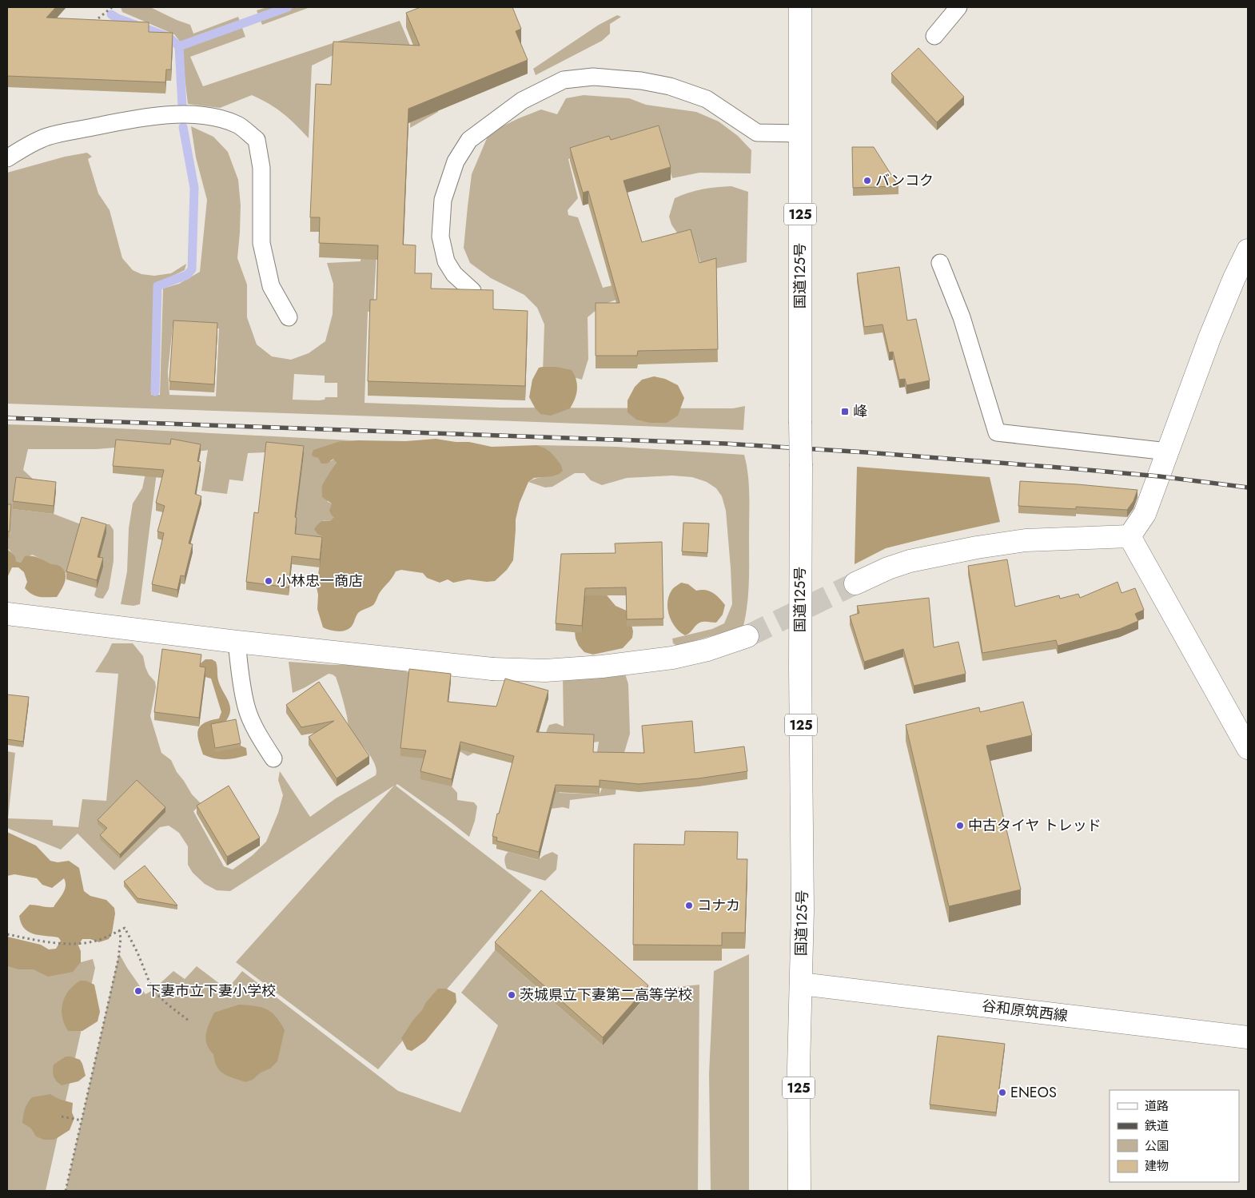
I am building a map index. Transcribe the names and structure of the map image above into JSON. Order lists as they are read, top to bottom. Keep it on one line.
{"streets":{"main road":["125","国道125号","谷和原筑西線"]},"crossings":[["国道125号","谷和原筑西線"]],"places":{"other":["バンコク","小林忠一商店","中古タイヤ トレッド","コナカ","下妻市立下妻小学校","茨城県立下妻第二高等学校","ENEOS"],"transit":["峰"]},"legend":["道路","鉄道","公園","建物"]}
